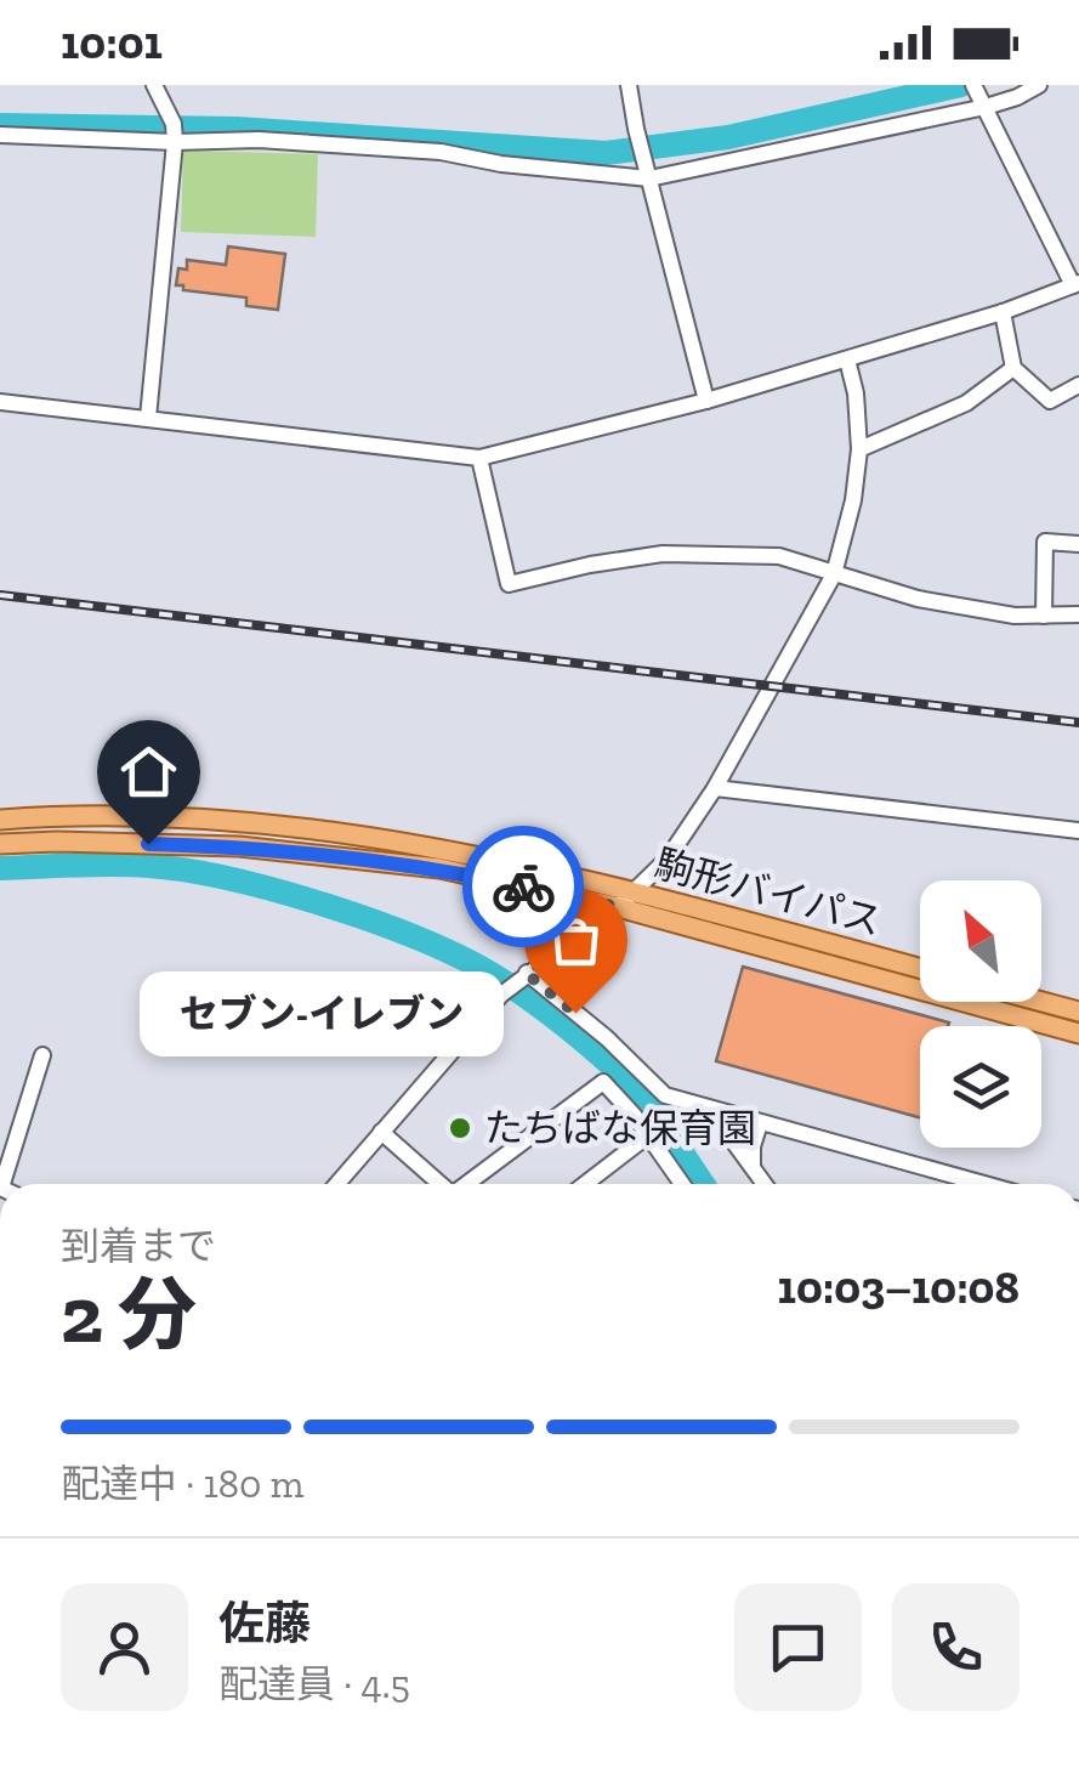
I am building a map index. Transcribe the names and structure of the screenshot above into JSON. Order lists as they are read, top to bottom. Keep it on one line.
{"streets":{"main road":["駒形バイパス"]},"places":["セブン-イレブン","たちばな保育園"],"north":"top left","page":{"status":"10:01","bubble":"セブン-イレブン","heading":["2 分","到着まで","10:03–10:08"],"panel":["佐藤","配達員 · 4.5"],"bar":"配達中 · 180 m"}}
